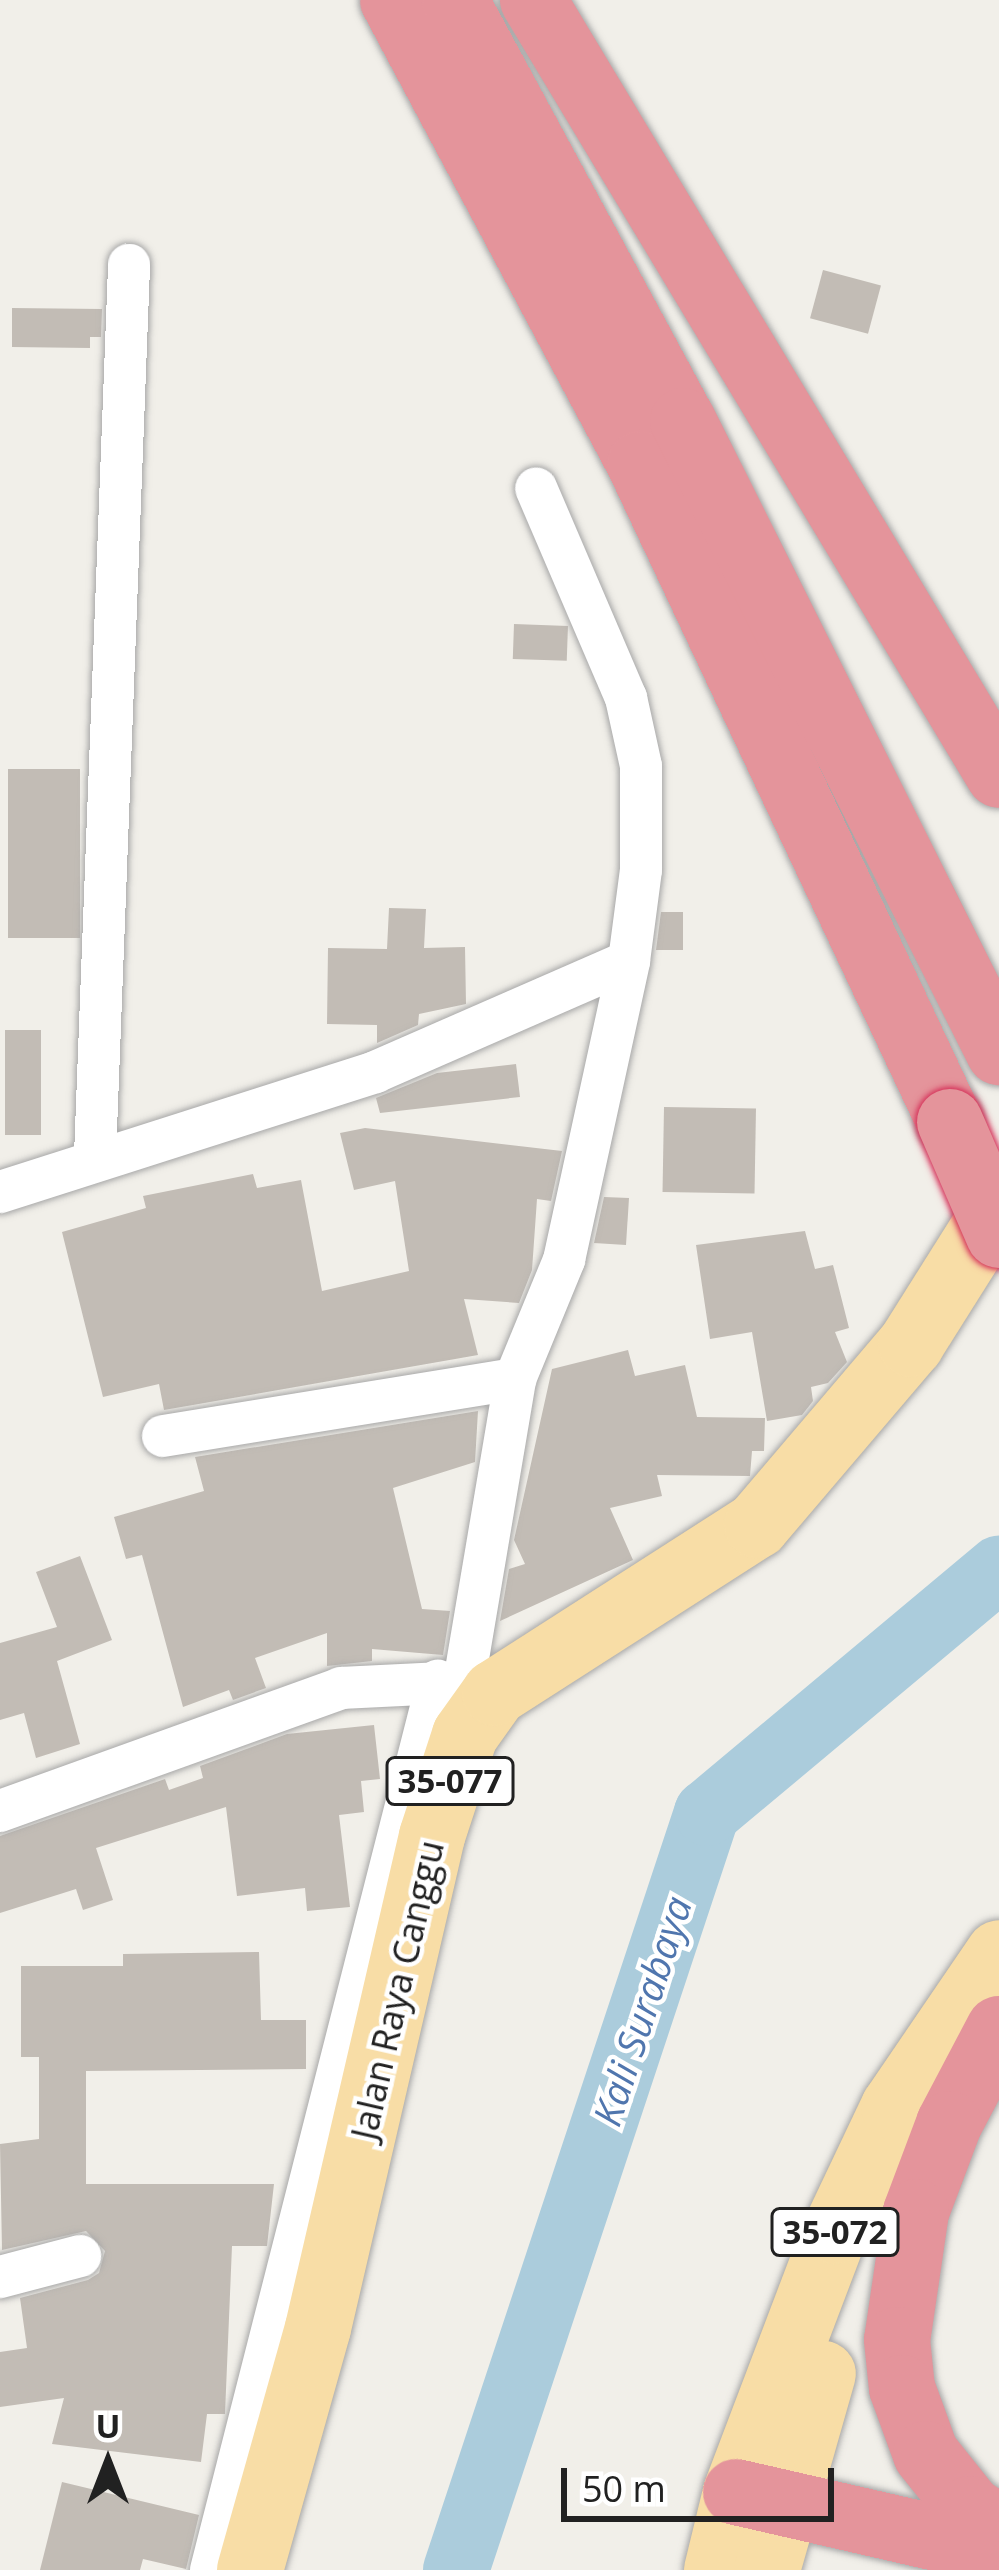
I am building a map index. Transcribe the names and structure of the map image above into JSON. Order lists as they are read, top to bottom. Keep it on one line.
{"streets":{"main road":["35-077","Jalan Raya Canggu","35-072"]},"water":["Kali Surabaya"],"scale_bar":"50 m","north":"top"}
